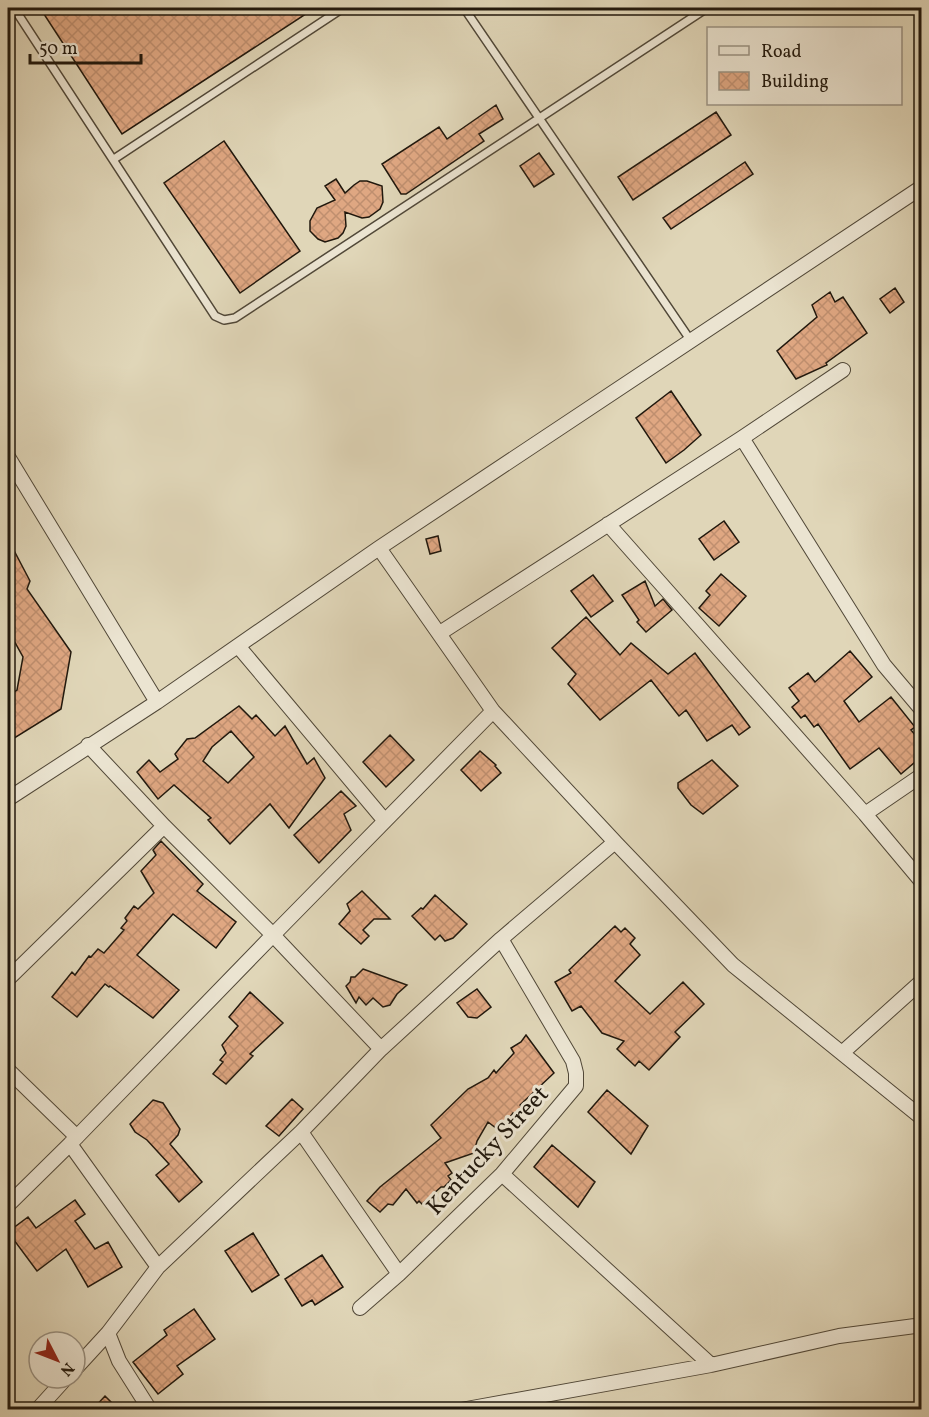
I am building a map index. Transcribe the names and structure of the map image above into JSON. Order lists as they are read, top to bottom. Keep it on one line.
{"streets":{"street":["Kentucky Street"]},"legend":["Road","Building"],"scale_bar":"50 m","north":"bottom right"}
